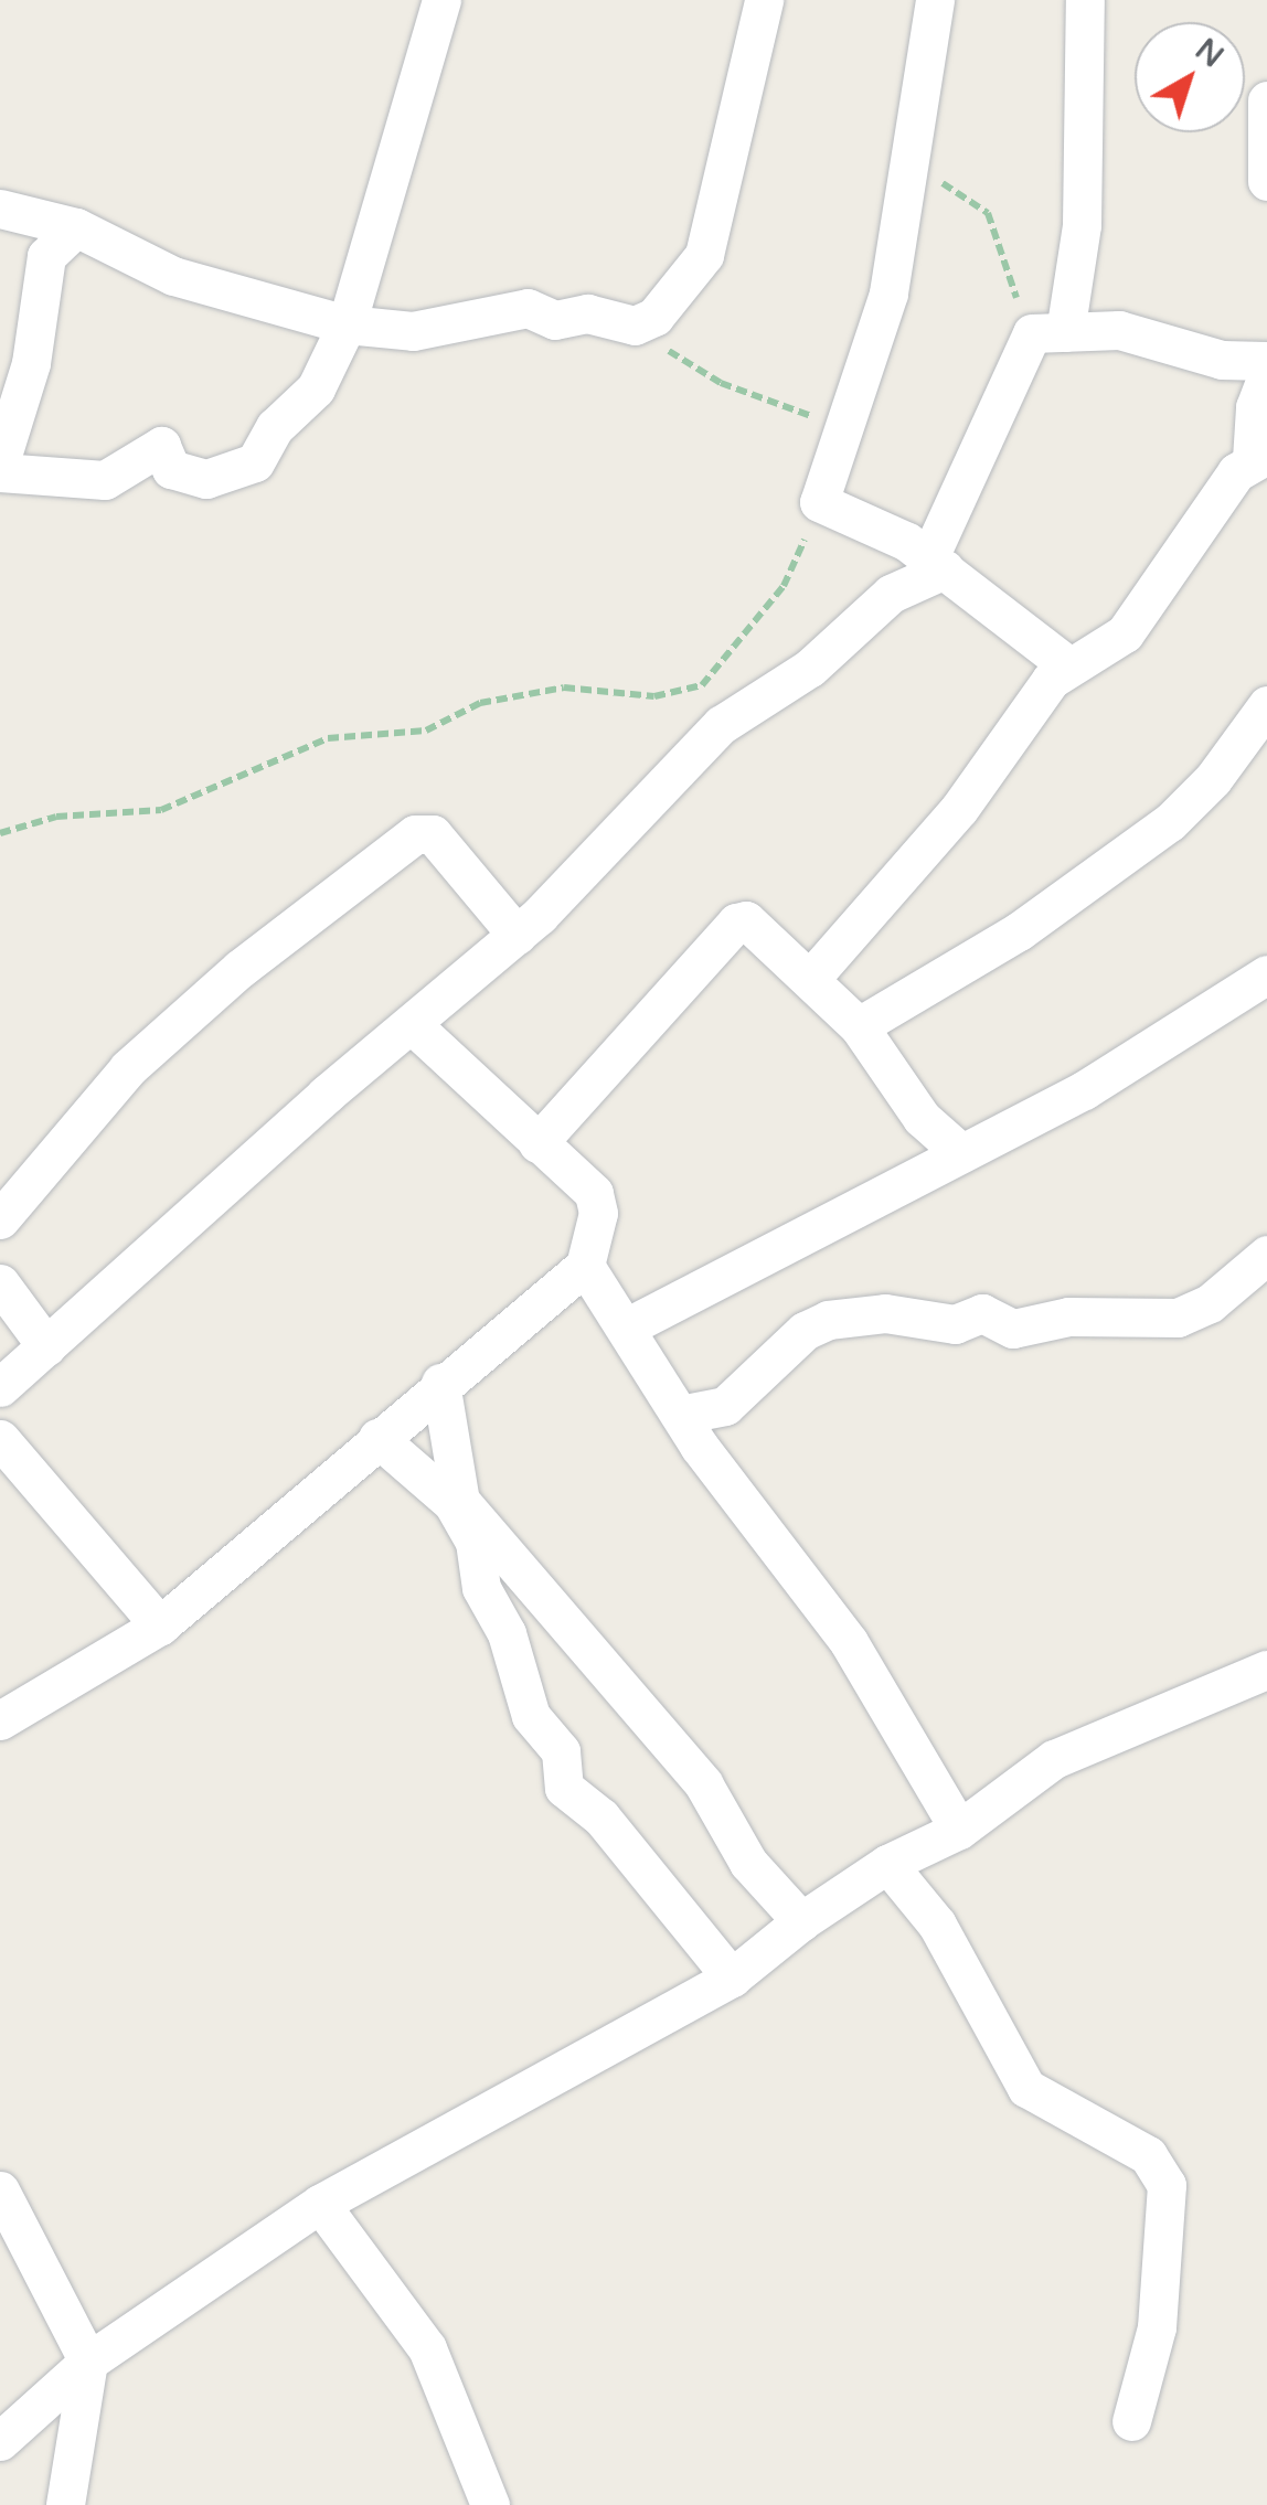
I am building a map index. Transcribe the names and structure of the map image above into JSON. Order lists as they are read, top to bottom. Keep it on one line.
{"north":"top right"}
